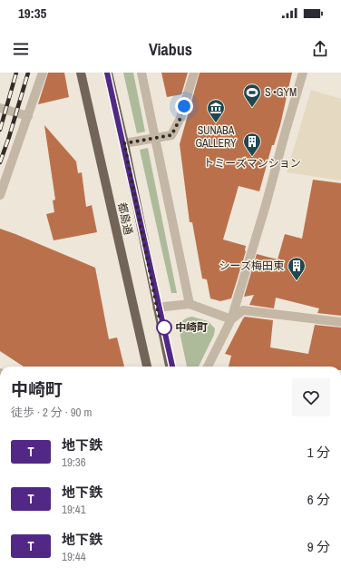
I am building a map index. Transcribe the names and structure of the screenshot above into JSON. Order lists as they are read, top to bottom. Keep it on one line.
{"streets":{"main road":["都島通"]},"places":{"sports":["S •GYM"],"museum":["SUNABA GALLERY"],"building":["トミーズマンション","シーズ梅田東"],"other":["中崎町"]},"lines":["metro line T"],"page":{"status":"19:35","header":"Viabus","heading":["中崎町","徒歩 · 2 分 · 90 m"],"list":[{"mark":"T","name":"地下鉄","note":"19:36","value":"1 分"},{"mark":"T","name":"地下鉄","note":"19:41","value":"6 分"},{"mark":"T","name":"地下鉄","note":"19:44","value":"9 分"}]}}
